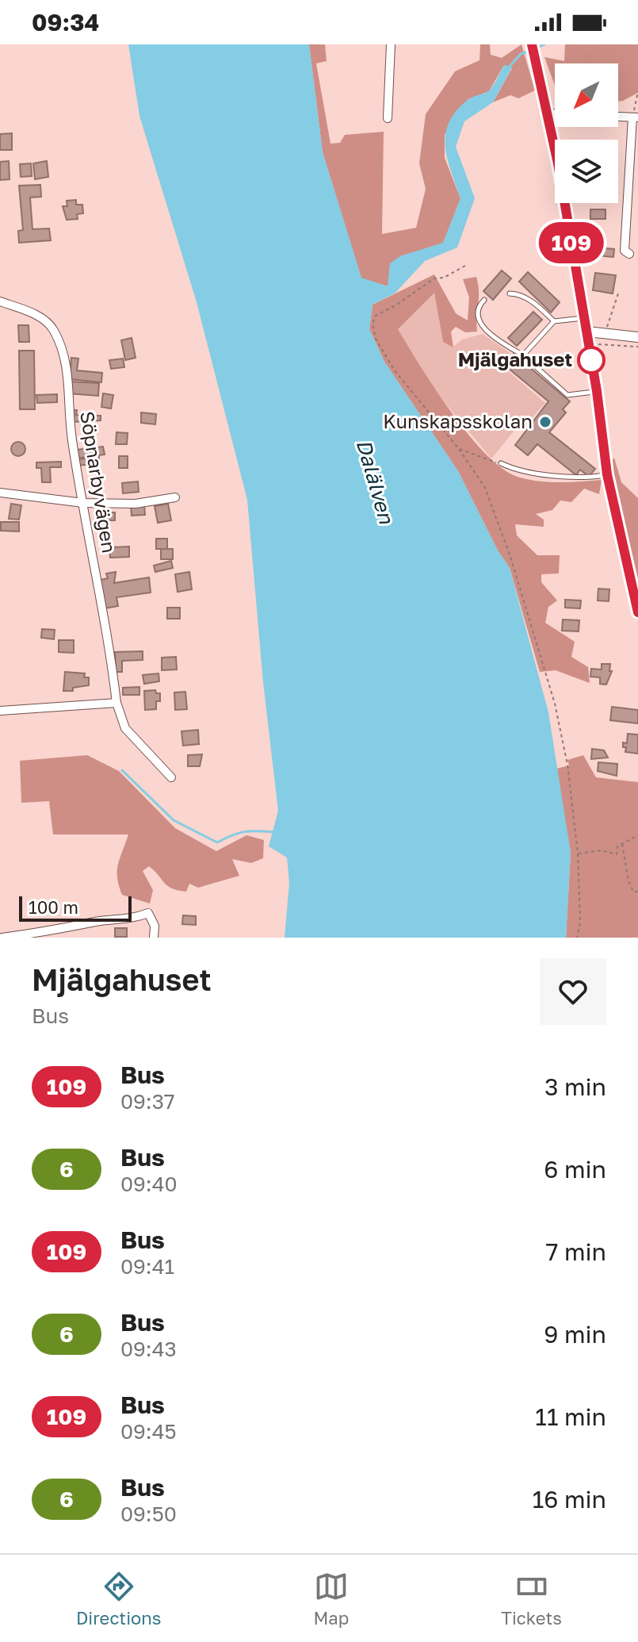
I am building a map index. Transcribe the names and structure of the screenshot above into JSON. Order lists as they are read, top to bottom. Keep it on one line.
{"streets":{"street":["Söpnarbyvägen"]},"water":["Dalälven"],"places":["Mjälgahuset","Kunskapsskolan"],"lines":["bus line 109"],"scale_bar":"100 m","north":"bottom left","page":{"status":"09:34","on_map":"109","scale":"100 m","heading":["Mjälgahuset","Bus"],"list":[{"mark":"109","name":"Bus","note":"09:37","value":"3 min"},{"mark":"6","name":"Bus","note":"09:40","value":"6 min"},{"mark":"109","name":"Bus","note":"09:41","value":"7 min"},{"mark":"6","name":"Bus","note":"09:43","value":"9 min"},{"mark":"109","name":"Bus","note":"09:45","value":"11 min"},{"mark":"6","name":"Bus","note":"09:50","value":"16 min"}],"tabs":["Directions","Map","Tickets"]}}
